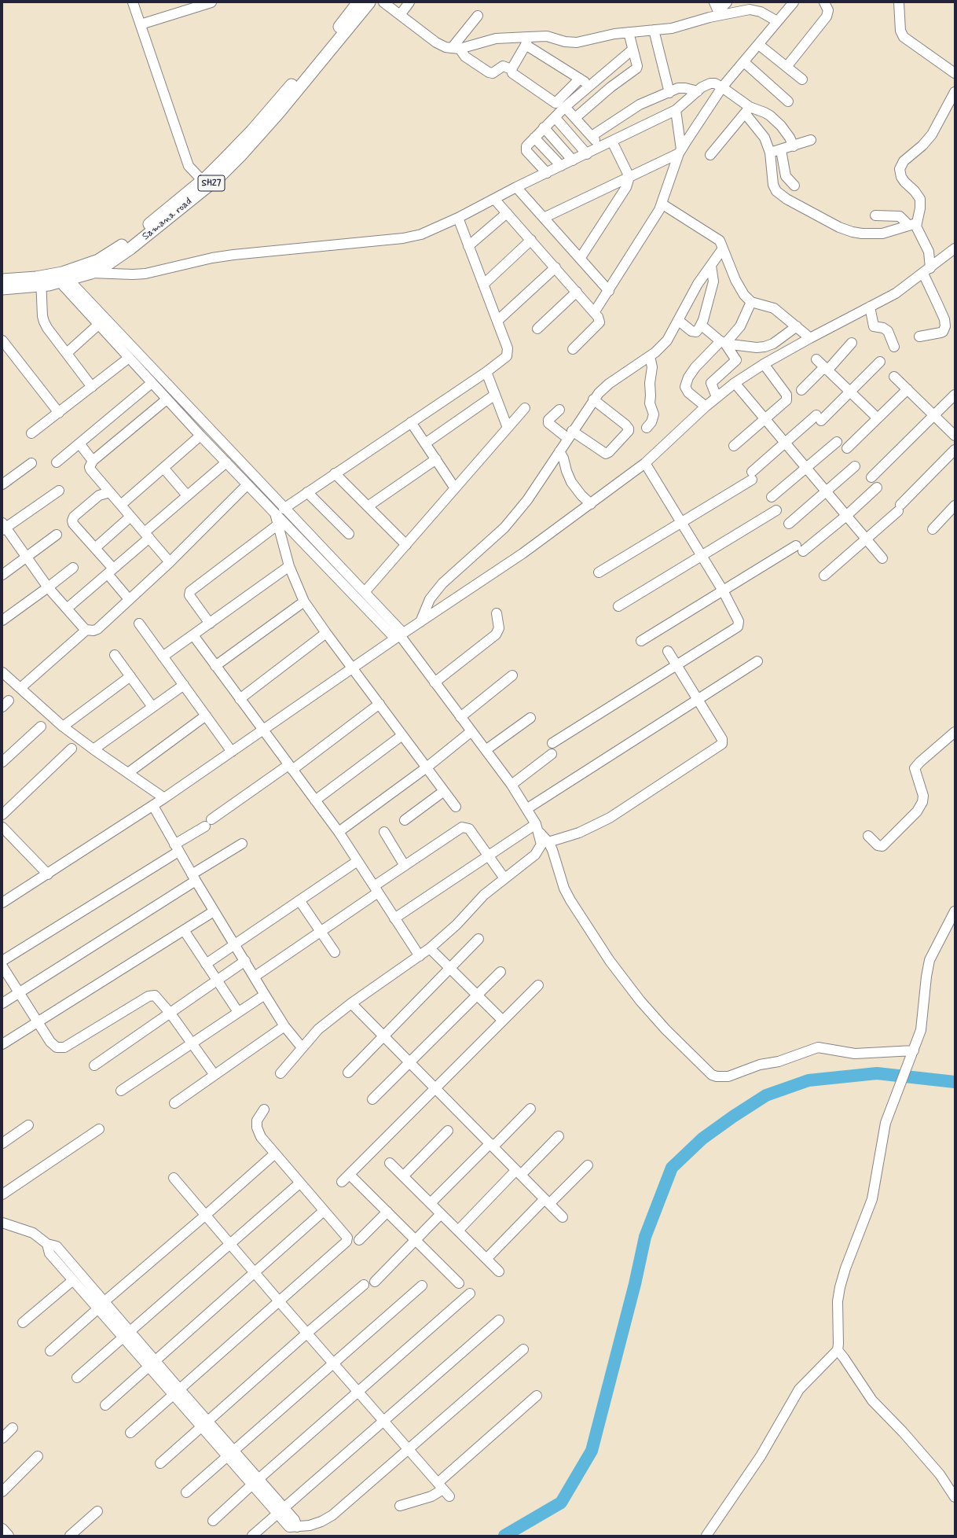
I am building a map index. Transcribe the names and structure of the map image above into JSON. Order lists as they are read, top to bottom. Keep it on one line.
{"streets":{"main road":["SH27","Samana road"]}}
